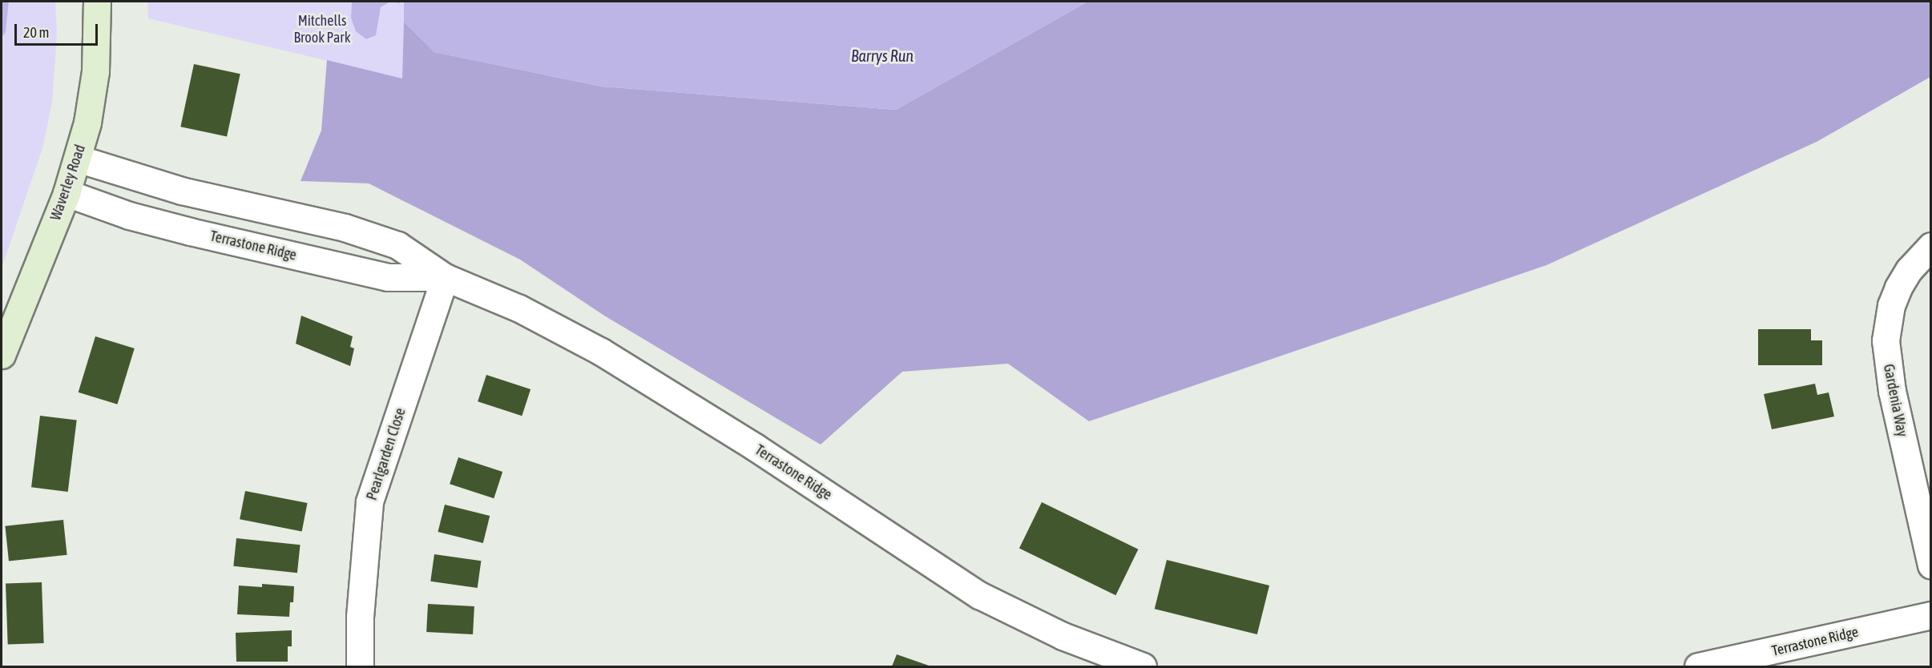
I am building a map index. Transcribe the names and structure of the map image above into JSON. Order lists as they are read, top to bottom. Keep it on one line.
{"streets":{"main road":["Waverley Road"],"street":["Terrastone Ridge","Gardenia Way","Pearlgarden Close"]},"crossings":[["Waverley Road","Terrastone Ridge"],["Terrastone Ridge","Pearlgarden Close"]],"water":["Barrys Run"],"parks":["Mitchells Brook Park"],"scale_bar":"20 m"}
